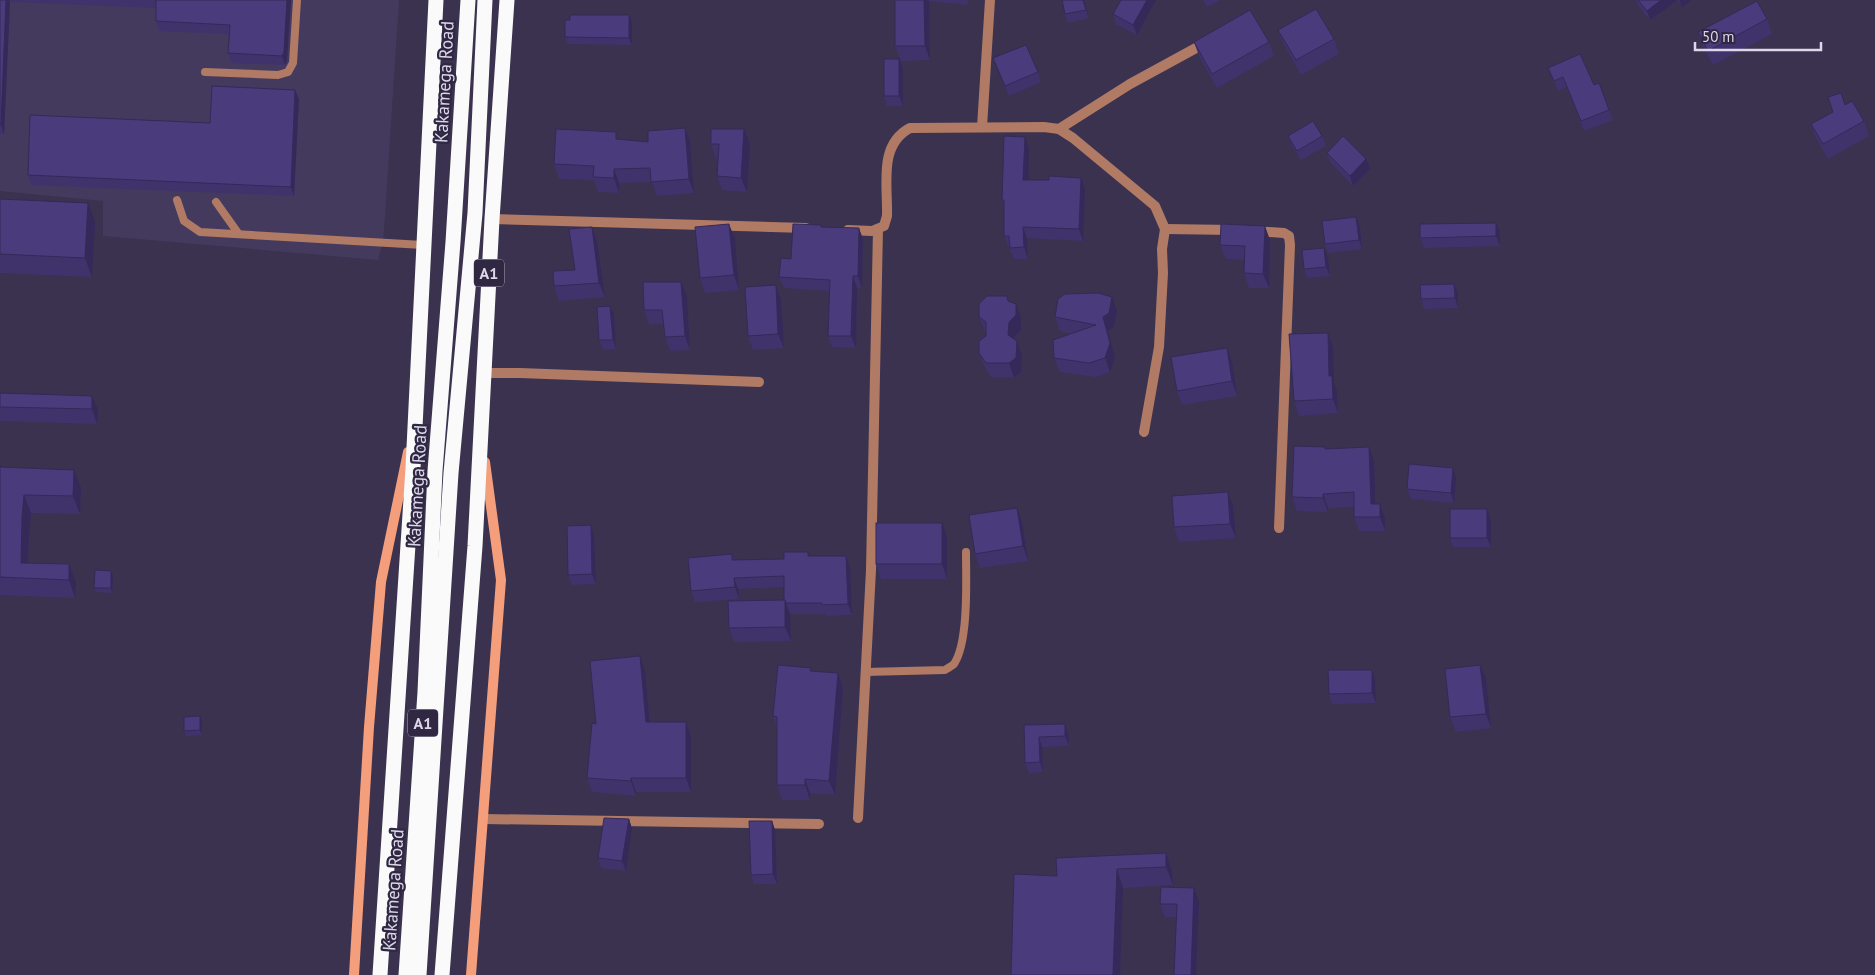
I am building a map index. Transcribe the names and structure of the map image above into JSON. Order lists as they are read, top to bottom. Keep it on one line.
{"streets":{"highway":["Kakamega Road","A1"]},"scale_bar":"50 m"}
